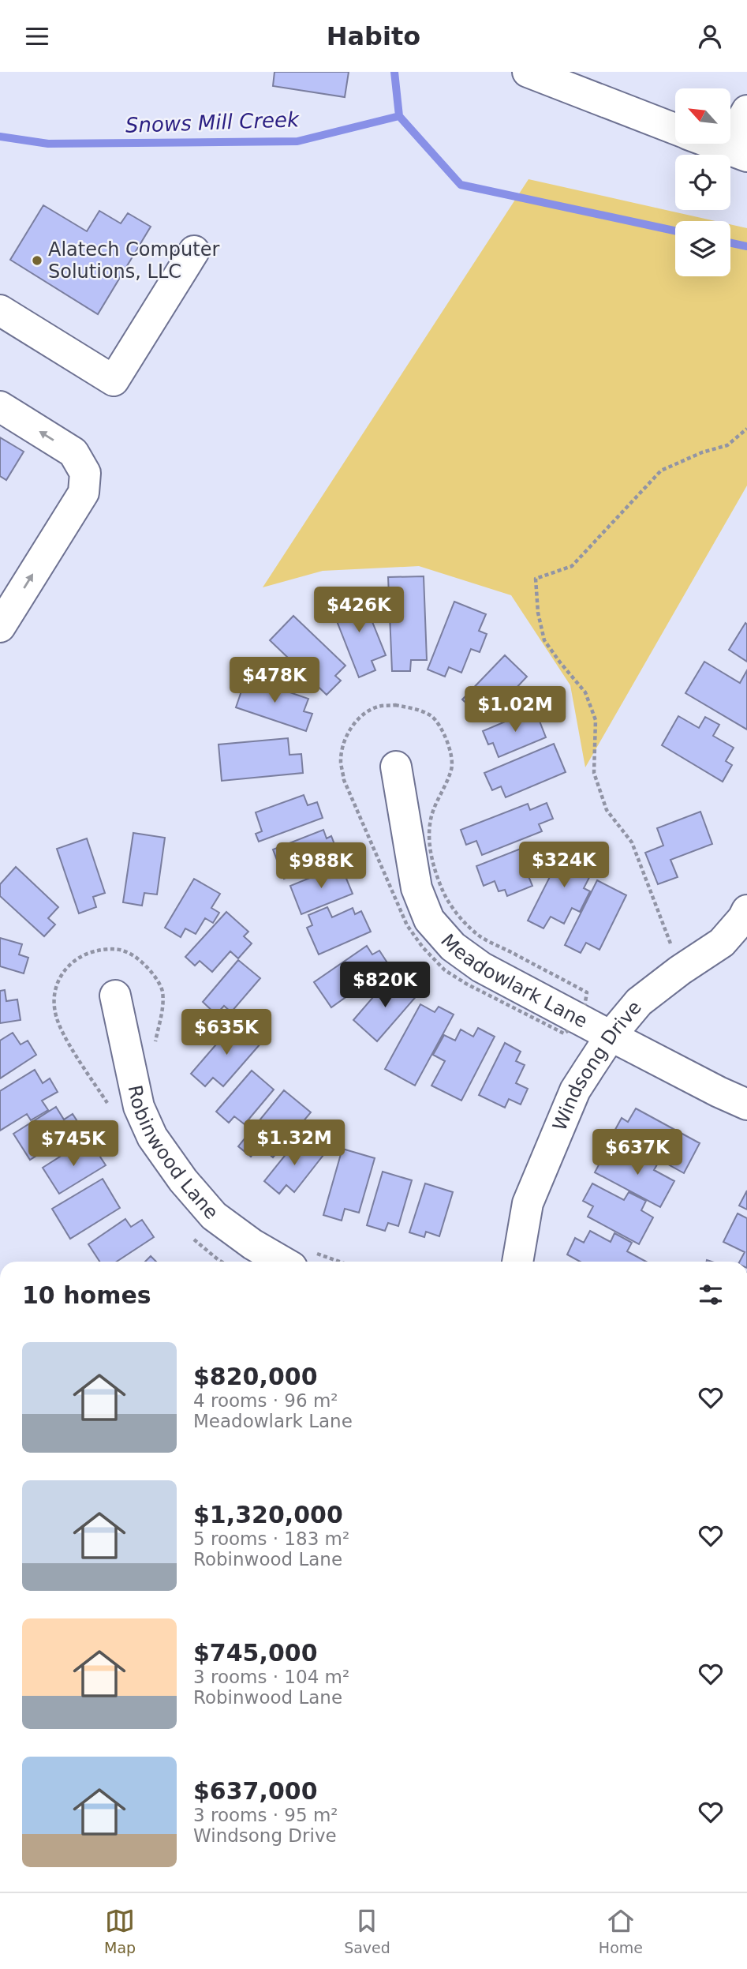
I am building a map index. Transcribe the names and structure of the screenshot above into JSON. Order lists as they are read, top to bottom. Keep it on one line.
{"streets":{"street":["Meadowlark Lane","Windsong Drive","Robinwood Lane"]},"crossings":[["Meadowlark Lane","Windsong Drive"]],"water":["Snows Mill Creek"],"places":["Alatech Computer Solutions, LLC"],"north":"top left","page":{"header":"Habito","price":["$426K","$478K","$1.02M","$324K","$988K","$820K","$635K","$1.32M","$745K","$637K"],"heading":"10 homes","list":[{"name":"$820,000","note":"4 rooms · 96 m² · Meadowlark Lane"},{"name":"$1,320,000","note":"5 rooms · 183 m² · Robinwood Lane"},{"name":"$745,000","note":"3 rooms · 104 m² · Robinwood Lane"},{"name":"$637,000","note":"3 rooms · 95 m² · Windsong Drive"}],"tabs":["Map","Saved","Home"]}}
